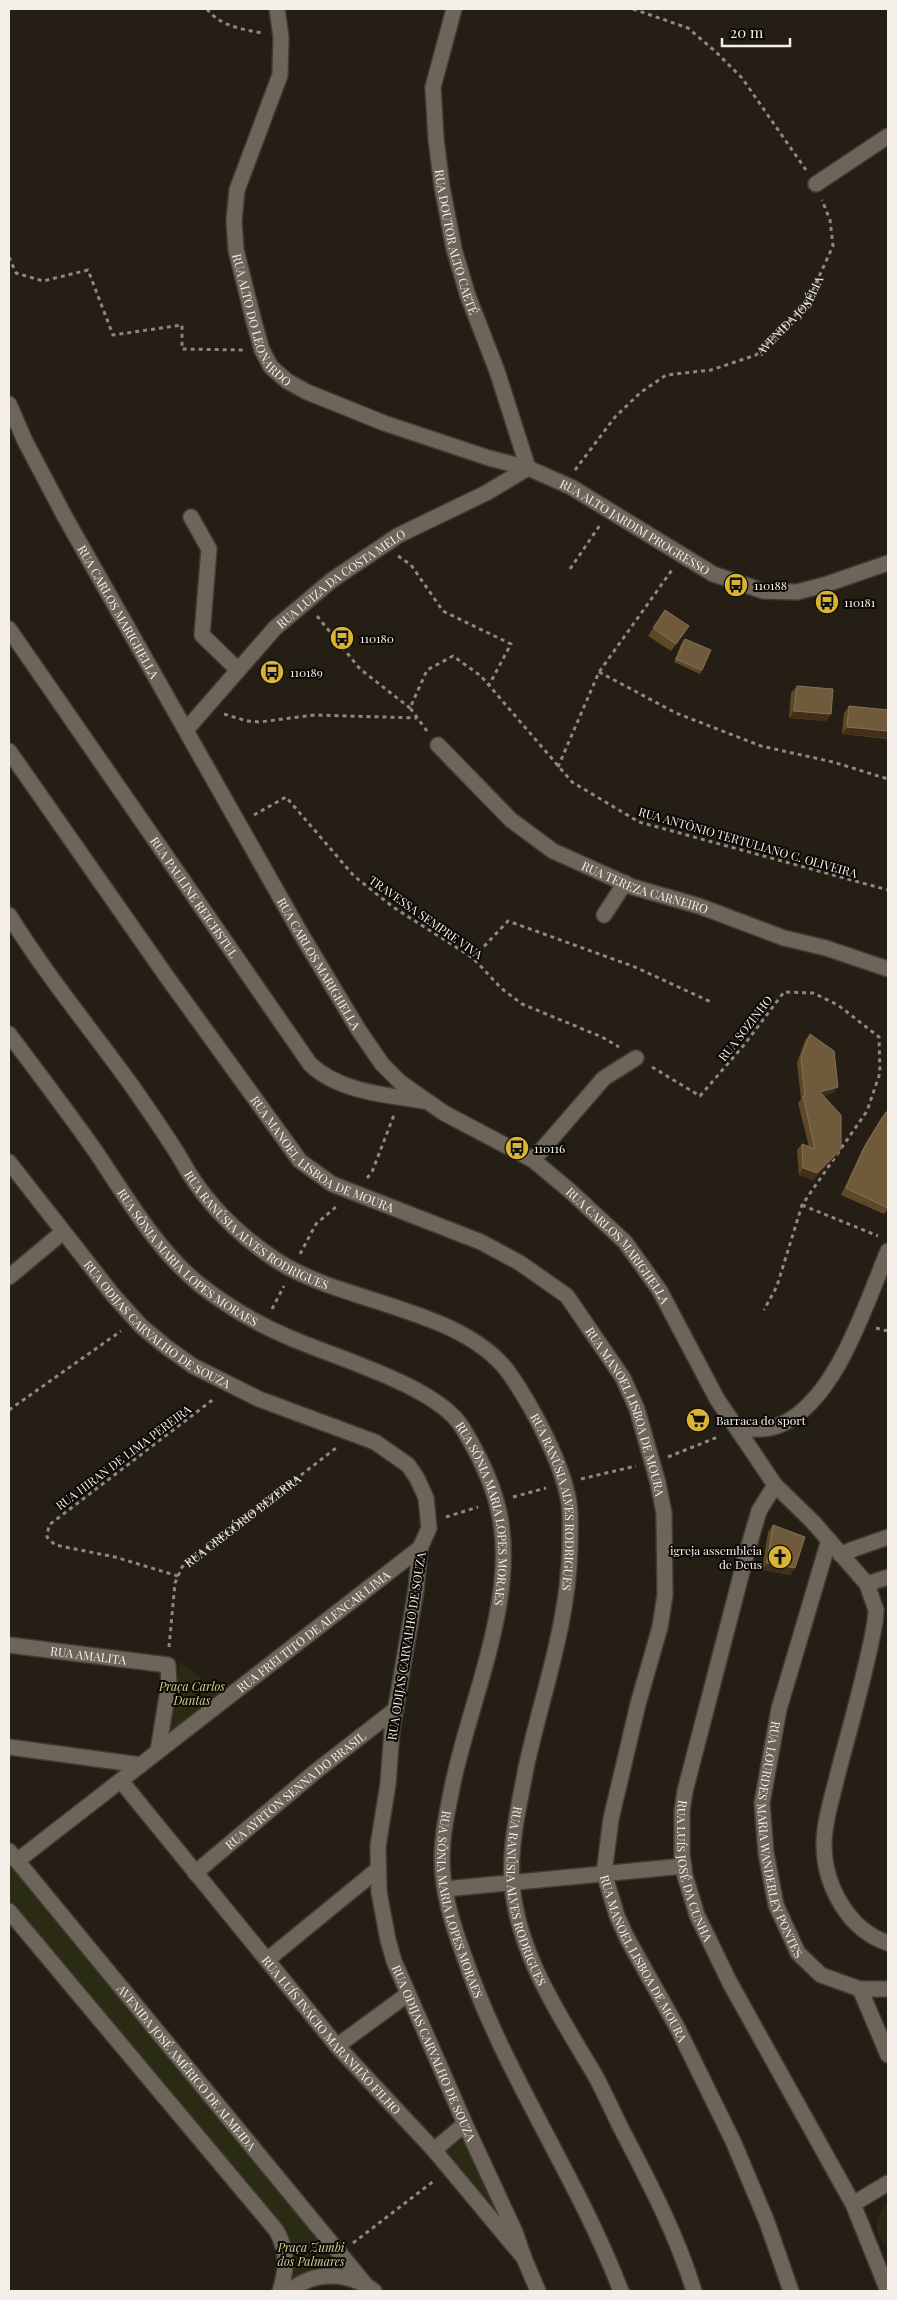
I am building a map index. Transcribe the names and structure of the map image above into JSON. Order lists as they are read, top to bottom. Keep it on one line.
{"streets":{"street":["RUA DOUTOR ALTO CAETÉ","RUA ALTO DO LEONARDO","RUA ALTO JARDIM PROGRESSO","RUA LUIZA DA COSTA MELO","RUA CARLOS MARIGHELLA","RUA TEREZA CARNEIRO","RUA PAULINE REICHSTUL","RUA MANOEL LISBOA DE MOURA","RUA RANÚSIA ALVES RODRIGUES","RUA SÔNIA MARIA LOPES MORAES","RUA ODIJAS CARVALHO DE SOUZA","RUA FREI TITO DE ALENCAR LIMA","RUA AMALITA","RUA AYRTON SENNA DO BRASIL","RUA LOURDES MARIA WANDERLEY PONTES","RUA LUÍS JOSÉ DA CUNHA","RUA LUÍS INÁCIO MARANHÃO FILHO","AVENIDA JOSÉ AMÉRICO DE ALMEIDA"],"path":["AVENIDA JOSÉLIA","RUA ANTÔNIO TERTULIANO C. OLIVEIRA","TRAVESSA SEMPRE VIVA","RUA SOZINHO","RUA HIRAN DE LIMA PEREIRA","RUA GREGÓRIO BEZERRA"]},"crossings":[["RUA DOUTOR ALTO CAETÉ","RUA ALTO DO LEONARDO"],["RUA DOUTOR ALTO CAETÉ","RUA ALTO JARDIM PROGRESSO"],["RUA DOUTOR ALTO CAETÉ","RUA LUIZA DA COSTA MELO"],["AVENIDA JOSÉLIA","RUA ALTO JARDIM PROGRESSO"],["RUA ALTO DO LEONARDO","RUA ALTO JARDIM PROGRESSO"],["RUA ALTO DO LEONARDO","RUA LUIZA DA COSTA MELO"],["RUA ALTO JARDIM PROGRESSO","RUA LUIZA DA COSTA MELO"],["RUA LUIZA DA COSTA MELO","RUA CARLOS MARIGHELLA"],["RUA CARLOS MARIGHELLA","RUA PAULINE REICHSTUL"],["RUA CARLOS MARIGHELLA","TRAVESSA SEMPRE VIVA"],["RUA CARLOS MARIGHELLA","RUA LOURDES MARIA WANDERLEY PONTES"],["RUA CARLOS MARIGHELLA","RUA LUÍS JOSÉ DA CUNHA"],["TRAVESSA SEMPRE VIVA","RUA SOZINHO"],["RUA ODIJAS CARVALHO DE SOUZA","RUA HIRAN DE LIMA PEREIRA"],["RUA ODIJAS CARVALHO DE SOUZA","RUA GREGÓRIO BEZERRA"],["RUA ODIJAS CARVALHO DE SOUZA","RUA FREI TITO DE ALENCAR LIMA"],["RUA ODIJAS CARVALHO DE SOUZA","RUA AYRTON SENNA DO BRASIL"],["RUA ODIJAS CARVALHO DE SOUZA","RUA LUÍS INÁCIO MARANHÃO FILHO"],["RUA HIRAN DE LIMA PEREIRA","RUA GREGÓRIO BEZERRA"],["RUA GREGÓRIO BEZERRA","RUA AMALITA"],["RUA FREI TITO DE ALENCAR LIMA","RUA LUÍS INÁCIO MARANHÃO FILHO"],["RUA FREI TITO DE ALENCAR LIMA","AVENIDA JOSÉ AMÉRICO DE ALMEIDA"],["RUA AYRTON SENNA DO BRASIL","RUA LUÍS INÁCIO MARANHÃO FILHO"]],"parks":["Praça Carlos Dantas","Praça Zumbi dos Palmares"],"places":{"bus stop":["110188","110181","110180","110189","110116"],"supermarket":["Barraca do sport"],"church":["igreja assembleia de Deus"]},"scale_bar":"20 m"}
